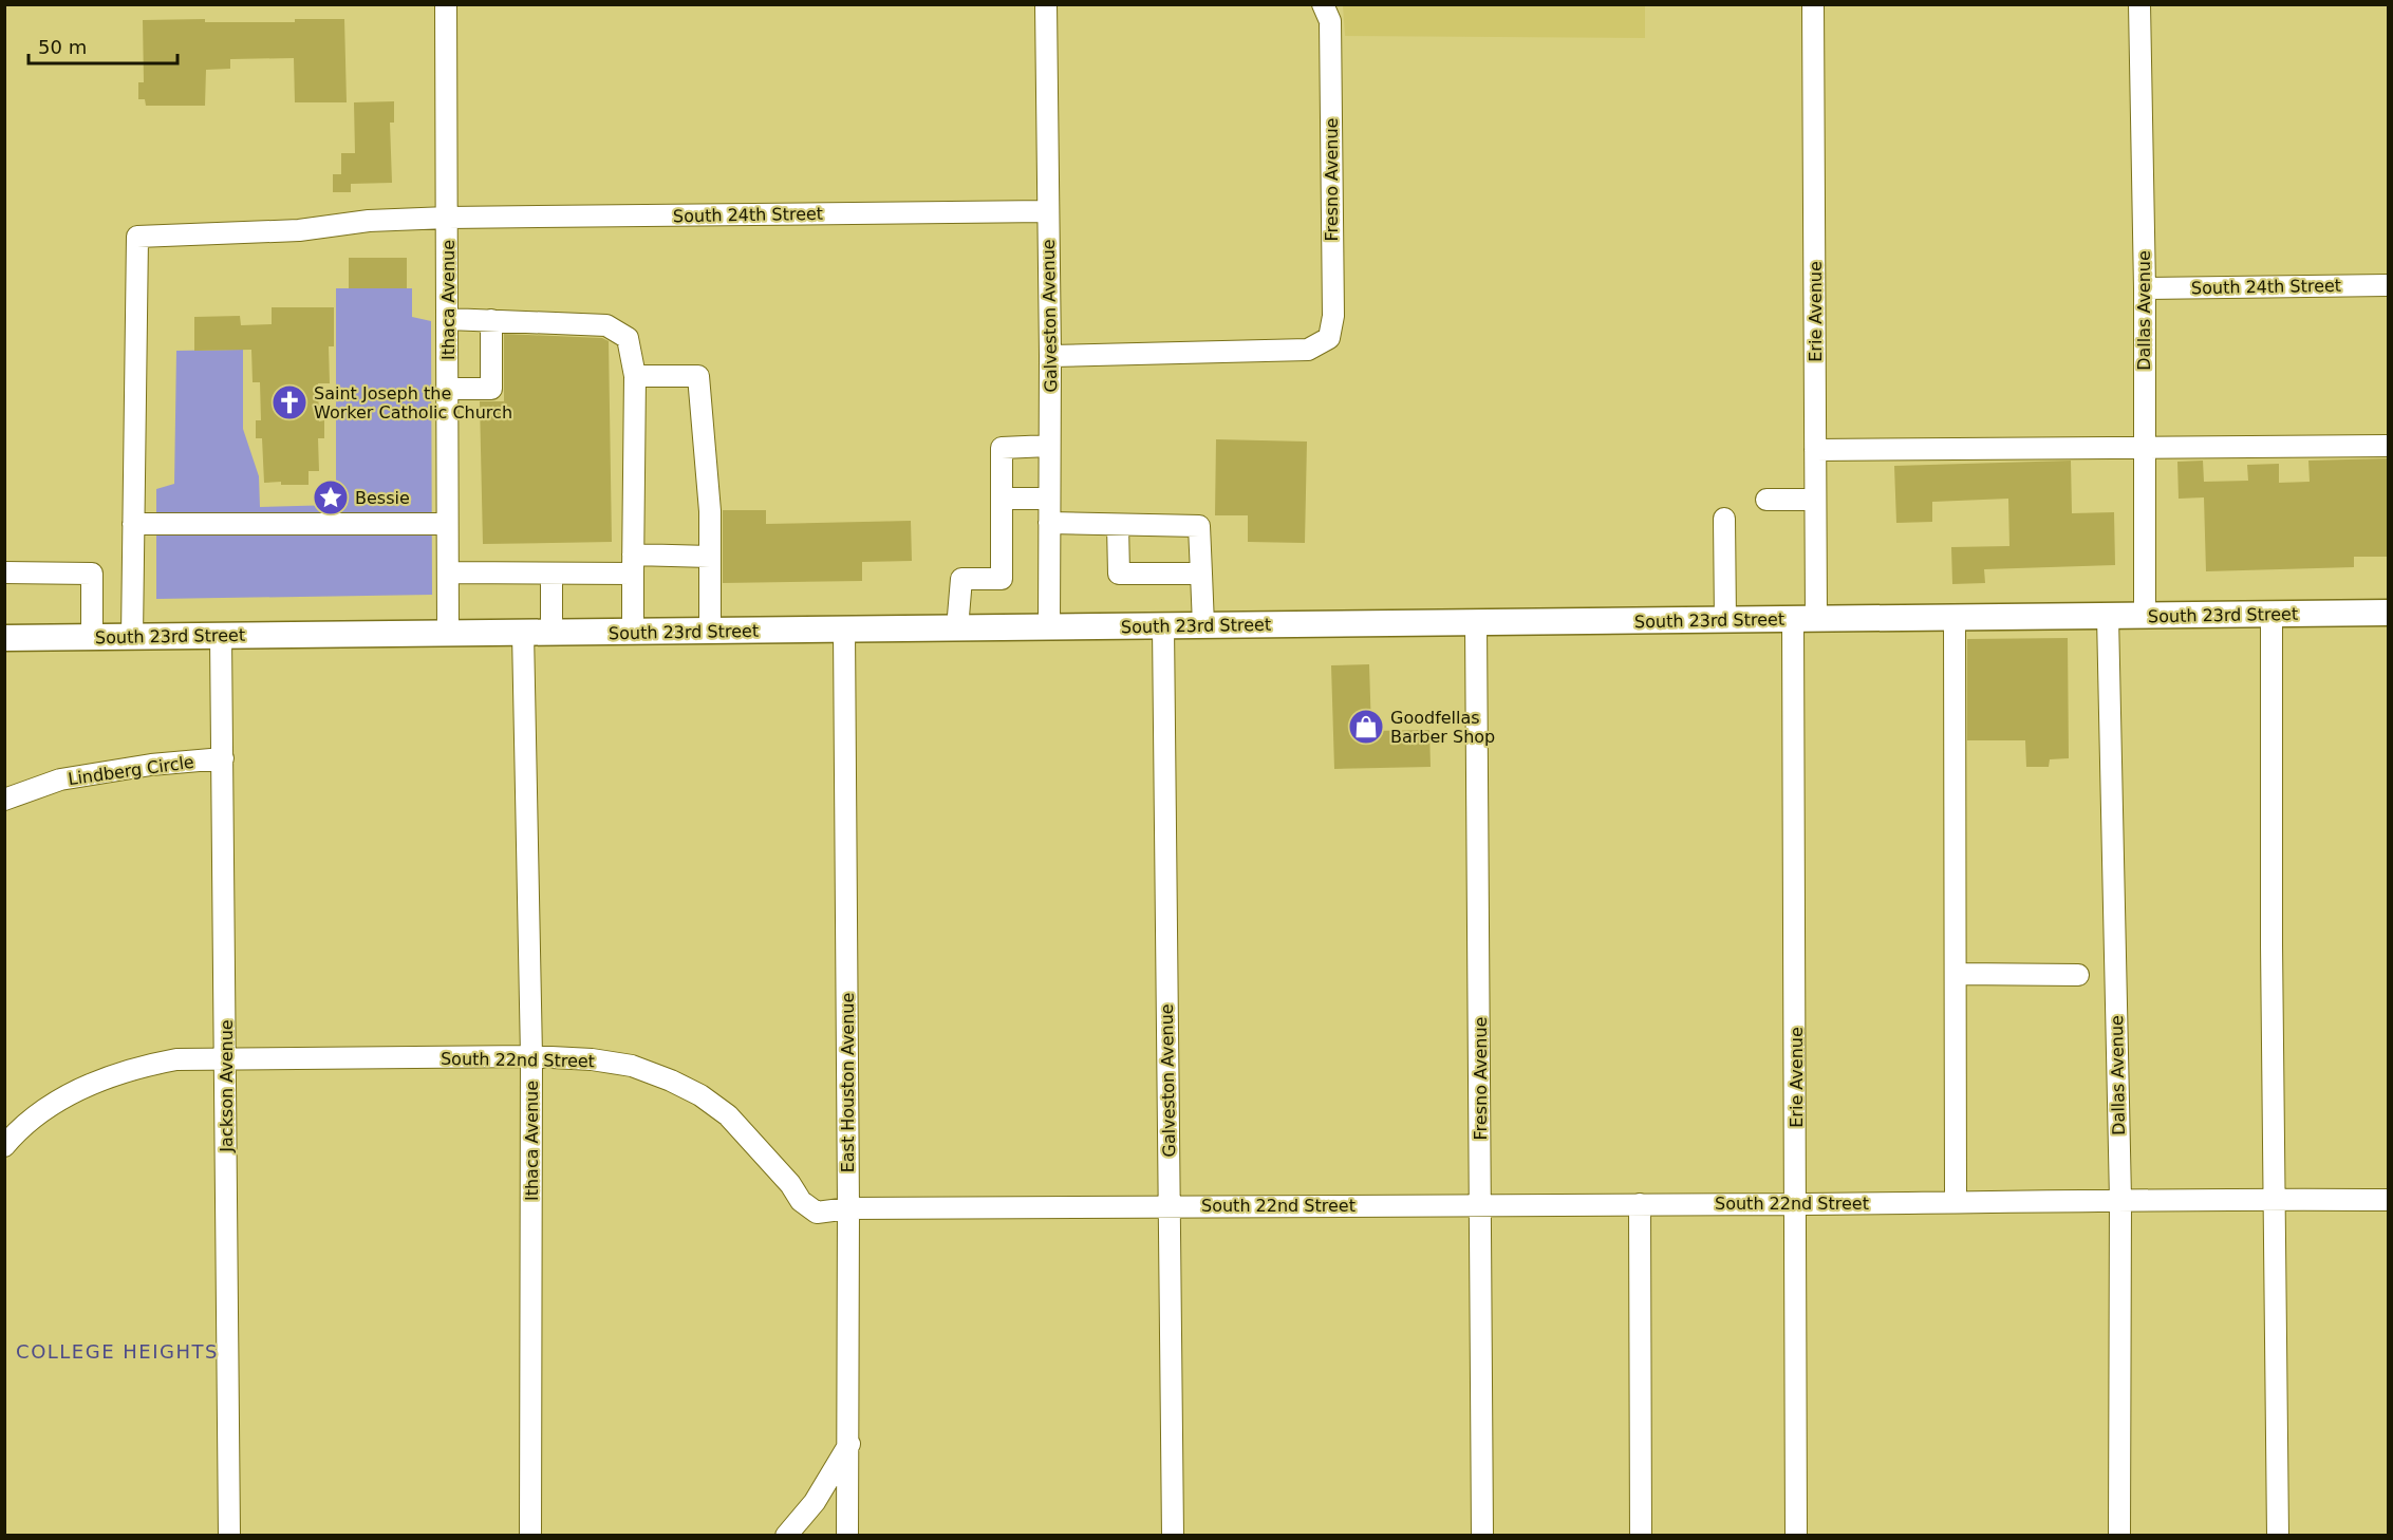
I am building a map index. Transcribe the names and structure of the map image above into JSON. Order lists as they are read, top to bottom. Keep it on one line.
{"streets":{"main road":["South 23rd Street"],"street":["Fresno Avenue","South 24th Street","Ithaca Avenue","Dallas Avenue","Erie Avenue","Galveston Avenue","Lindberg Circle","South 22nd Street","East Houston Avenue","Jackson Avenue"]},"crossings":[["Fresno Avenue","Galveston Avenue"],["Fresno Avenue","South 23rd Street"],["Fresno Avenue","South 22nd Street"],["South 24th Street","Ithaca Avenue"],["South 24th Street","Dallas Avenue"],["South 24th Street","Galveston Avenue"],["Ithaca Avenue","South 23rd Street"],["Ithaca Avenue","South 22nd Street"],["Dallas Avenue","South 23rd Street"],["Dallas Avenue","South 22nd Street"],["Erie Avenue","South 23rd Street"],["Erie Avenue","South 22nd Street"],["Galveston Avenue","South 23rd Street"],["Galveston Avenue","South 22nd Street"],["South 23rd Street","East Houston Avenue"],["South 23rd Street","Jackson Avenue"],["Lindberg Circle","Jackson Avenue"],["South 22nd Street","East Houston Avenue"],["South 22nd Street","Jackson Avenue"]],"districts":["COLLEGE HEIGHTS"],"places":{"church":["Saint Joseph the Worker Catholic Church"],"place":["Bessie"],"shop":["Goodfellas Barber Shop"]},"scale_bar":"50 m"}
